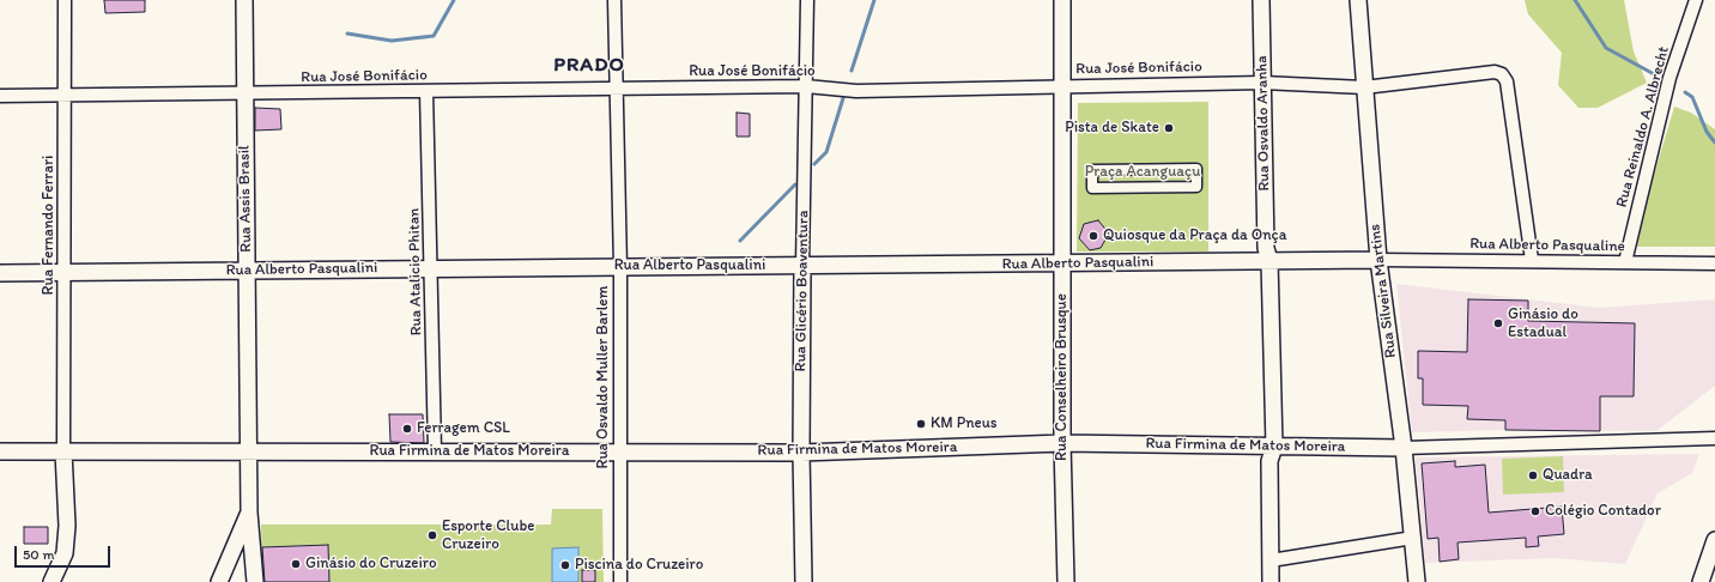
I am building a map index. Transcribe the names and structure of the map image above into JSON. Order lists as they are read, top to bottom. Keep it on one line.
{"streets":{"street":["Rua José Bonifácio","Rua Osvaldo Aranha","Rua Reinaldo A. Albrecht","Rua Assis Brasil","Rua Fernando Ferrari","Rua Alberto Pasqualine","Rua Alberto Pasqualini","Rua Atalicio Phitan","Rua Glicério Boaventura","Rua Silveira Martins","Rua Osvaldo Muller Barlem","Rua Conselheiro Brusque","Rua Firmina de Matos Moreira"]},"crossings":[["Rua José Bonifácio","Rua Osvaldo Aranha"],["Rua José Bonifácio","Rua Assis Brasil"],["Rua José Bonifácio","Rua Fernando Ferrari"],["Rua José Bonifácio","Rua Alberto Pasqualine"],["Rua José Bonifácio","Rua Atalicio Phitan"],["Rua José Bonifácio","Rua Glicério Boaventura"],["Rua José Bonifácio","Rua Silveira Martins"],["Rua José Bonifácio","Rua Osvaldo Muller Barlem"],["Rua José Bonifácio","Rua Conselheiro Brusque"],["Rua Osvaldo Aranha","Rua Alberto Pasqualini"],["Rua Osvaldo Aranha","Rua Firmina de Matos Moreira"],["Rua Reinaldo A. Albrecht","Rua Alberto Pasqualine"],["Rua Assis Brasil","Rua Alberto Pasqualini"],["Rua Assis Brasil","Rua Firmina de Matos Moreira"],["Rua Fernando Ferrari","Rua Alberto Pasqualini"],["Rua Fernando Ferrari","Rua Firmina de Matos Moreira"],["Rua Alberto Pasqualine","Rua Alberto Pasqualini"],["Rua Alberto Pasqualine","Rua Silveira Martins"],["Rua Alberto Pasqualini","Rua Atalicio Phitan"],["Rua Alberto Pasqualini","Rua Glicério Boaventura"],["Rua Alberto Pasqualini","Rua Silveira Martins"],["Rua Alberto Pasqualini","Rua Osvaldo Muller Barlem"],["Rua Alberto Pasqualini","Rua Conselheiro Brusque"],["Rua Atalicio Phitan","Rua Firmina de Matos Moreira"],["Rua Glicério Boaventura","Rua Firmina de Matos Moreira"],["Rua Silveira Martins","Rua Firmina de Matos Moreira"],["Rua Osvaldo Muller Barlem","Rua Firmina de Matos Moreira"],["Rua Conselheiro Brusque","Rua Firmina de Matos Moreira"]],"districts":["PRADO"],"parks":["Praça Acanguaçu"],"places":["Pista de Skate","Quiosque da Praça da Onça","Ginásio do Estadual","KM Pneus","Ferragem CSL","Quadra","Colégio Contador","Esporte Clube Cruzeiro","Ginásio do Cruzeiro","Piscina do Cruzeiro"],"scale_bar":"50 m"}
